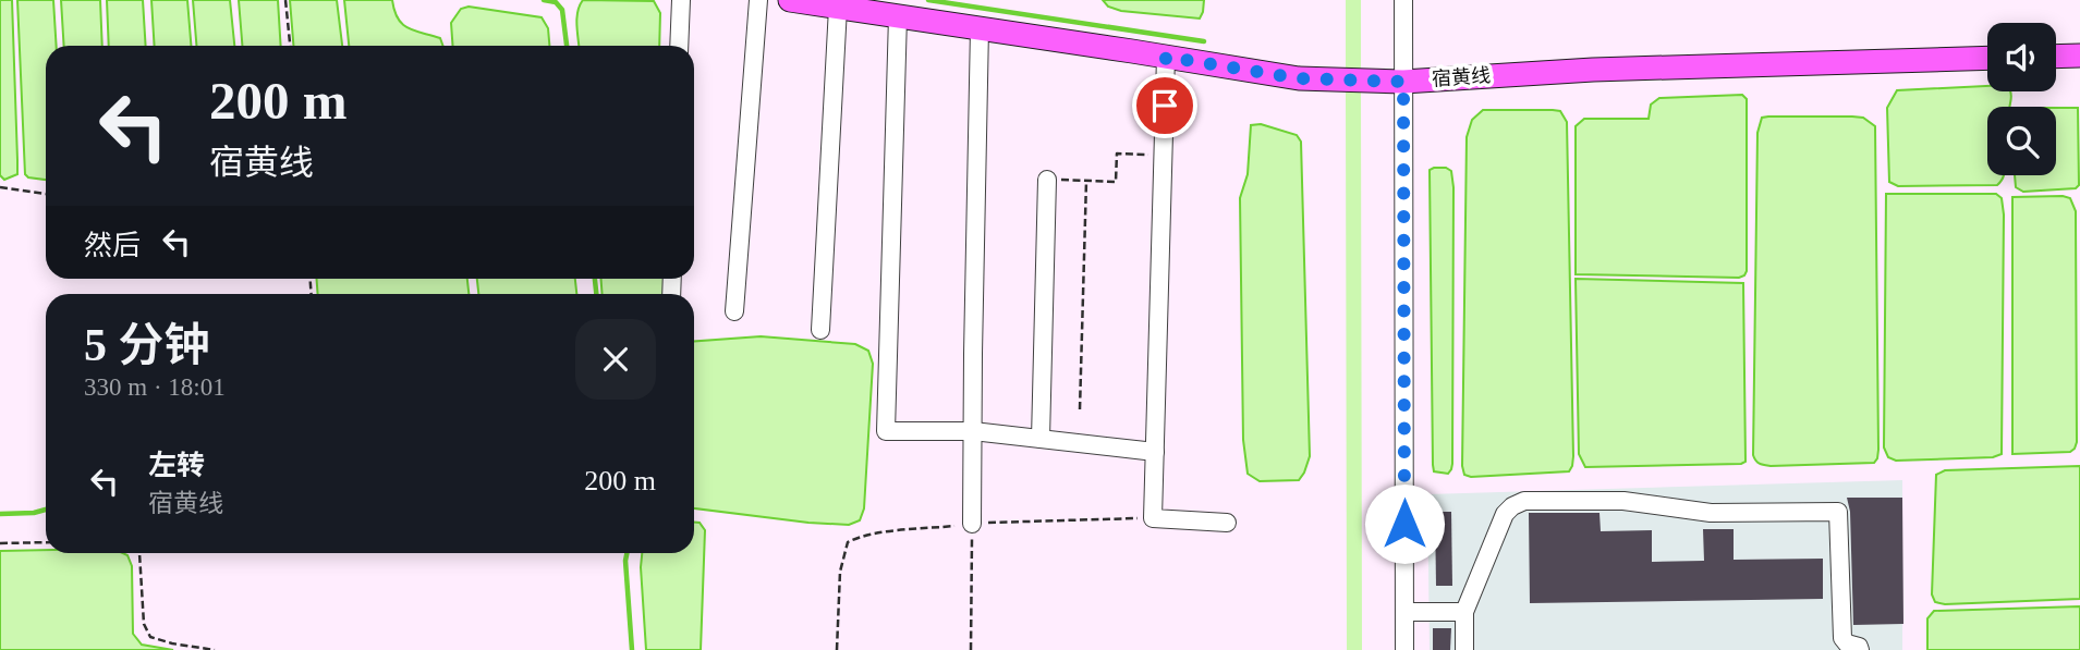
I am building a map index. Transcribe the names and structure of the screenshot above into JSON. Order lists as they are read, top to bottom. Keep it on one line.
{"streets":{"main road":["宿黄线"]},"page":{"turn":["200 m","宿黄线"],"then":"然后","heading":["5 分钟","330 m · 18:01"],"list":[{"name":"左转","note":"宿黄线","value":"200 m"}]}}
